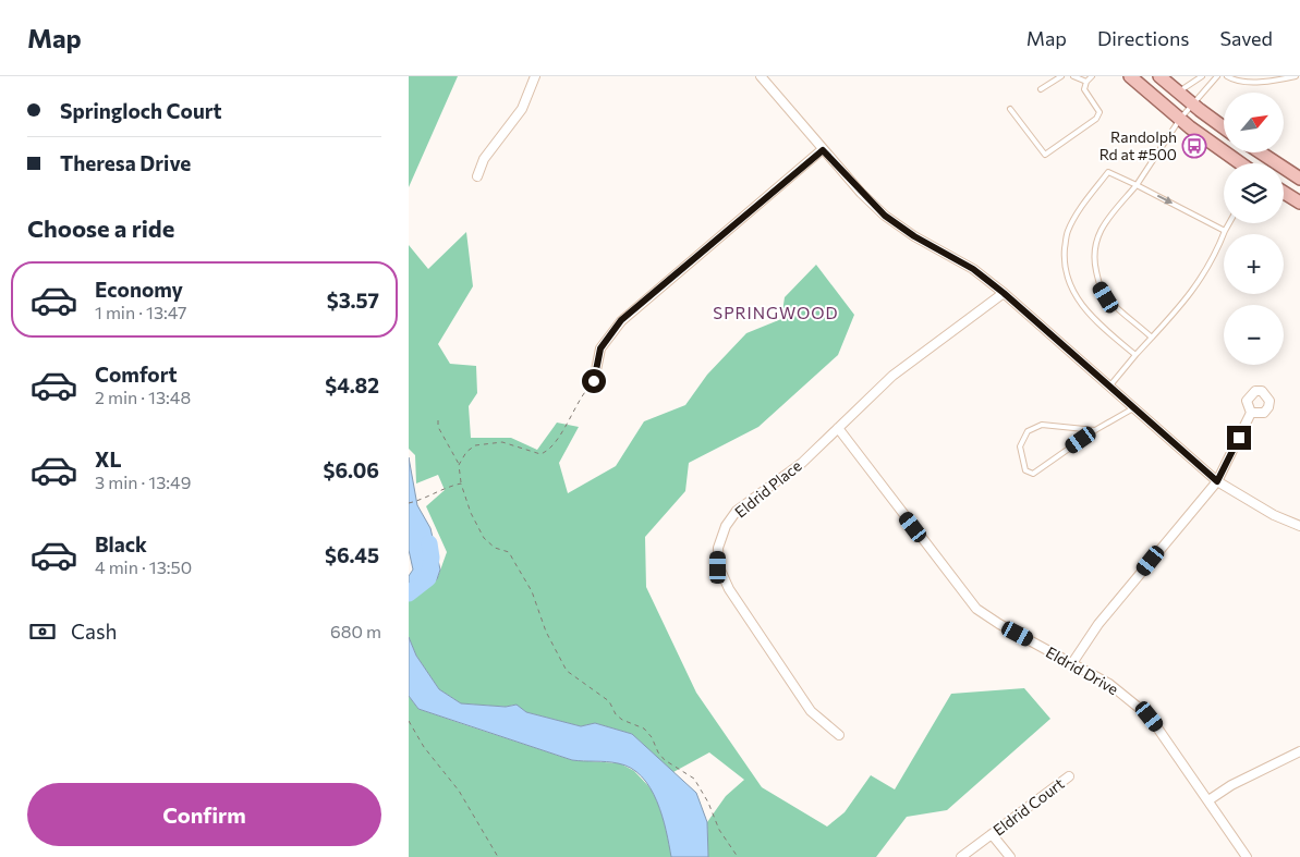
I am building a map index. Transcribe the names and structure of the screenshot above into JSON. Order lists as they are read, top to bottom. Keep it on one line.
{"streets":{"street":["Eldrid Place","Eldrid Drive","Eldrid Court"]},"crossings":[["Eldrid Place","Eldrid Drive"]],"districts":["SPRINGWOOD"],"places":{"bus stop":["Randolph Rd at #500"]},"north":"top right","page":{"header":"Map","nav":["Map","Directions","Saved"],"banner":["Springloch Court","Theresa Drive"],"map_buttons":["+","−"],"heading":"Choose a ride","list":[{"name":"Economy","note":"1 min · 13:47","value":"$3.57"},{"name":"Comfort","note":"2 min · 13:48","value":"$4.82"},{"name":"XL","note":"3 min · 13:49","value":"$6.06"},{"name":"Black","note":"4 min · 13:50","value":"$6.45"}],"pay":["Cash","680 m"],"buttons":"Confirm"}}
